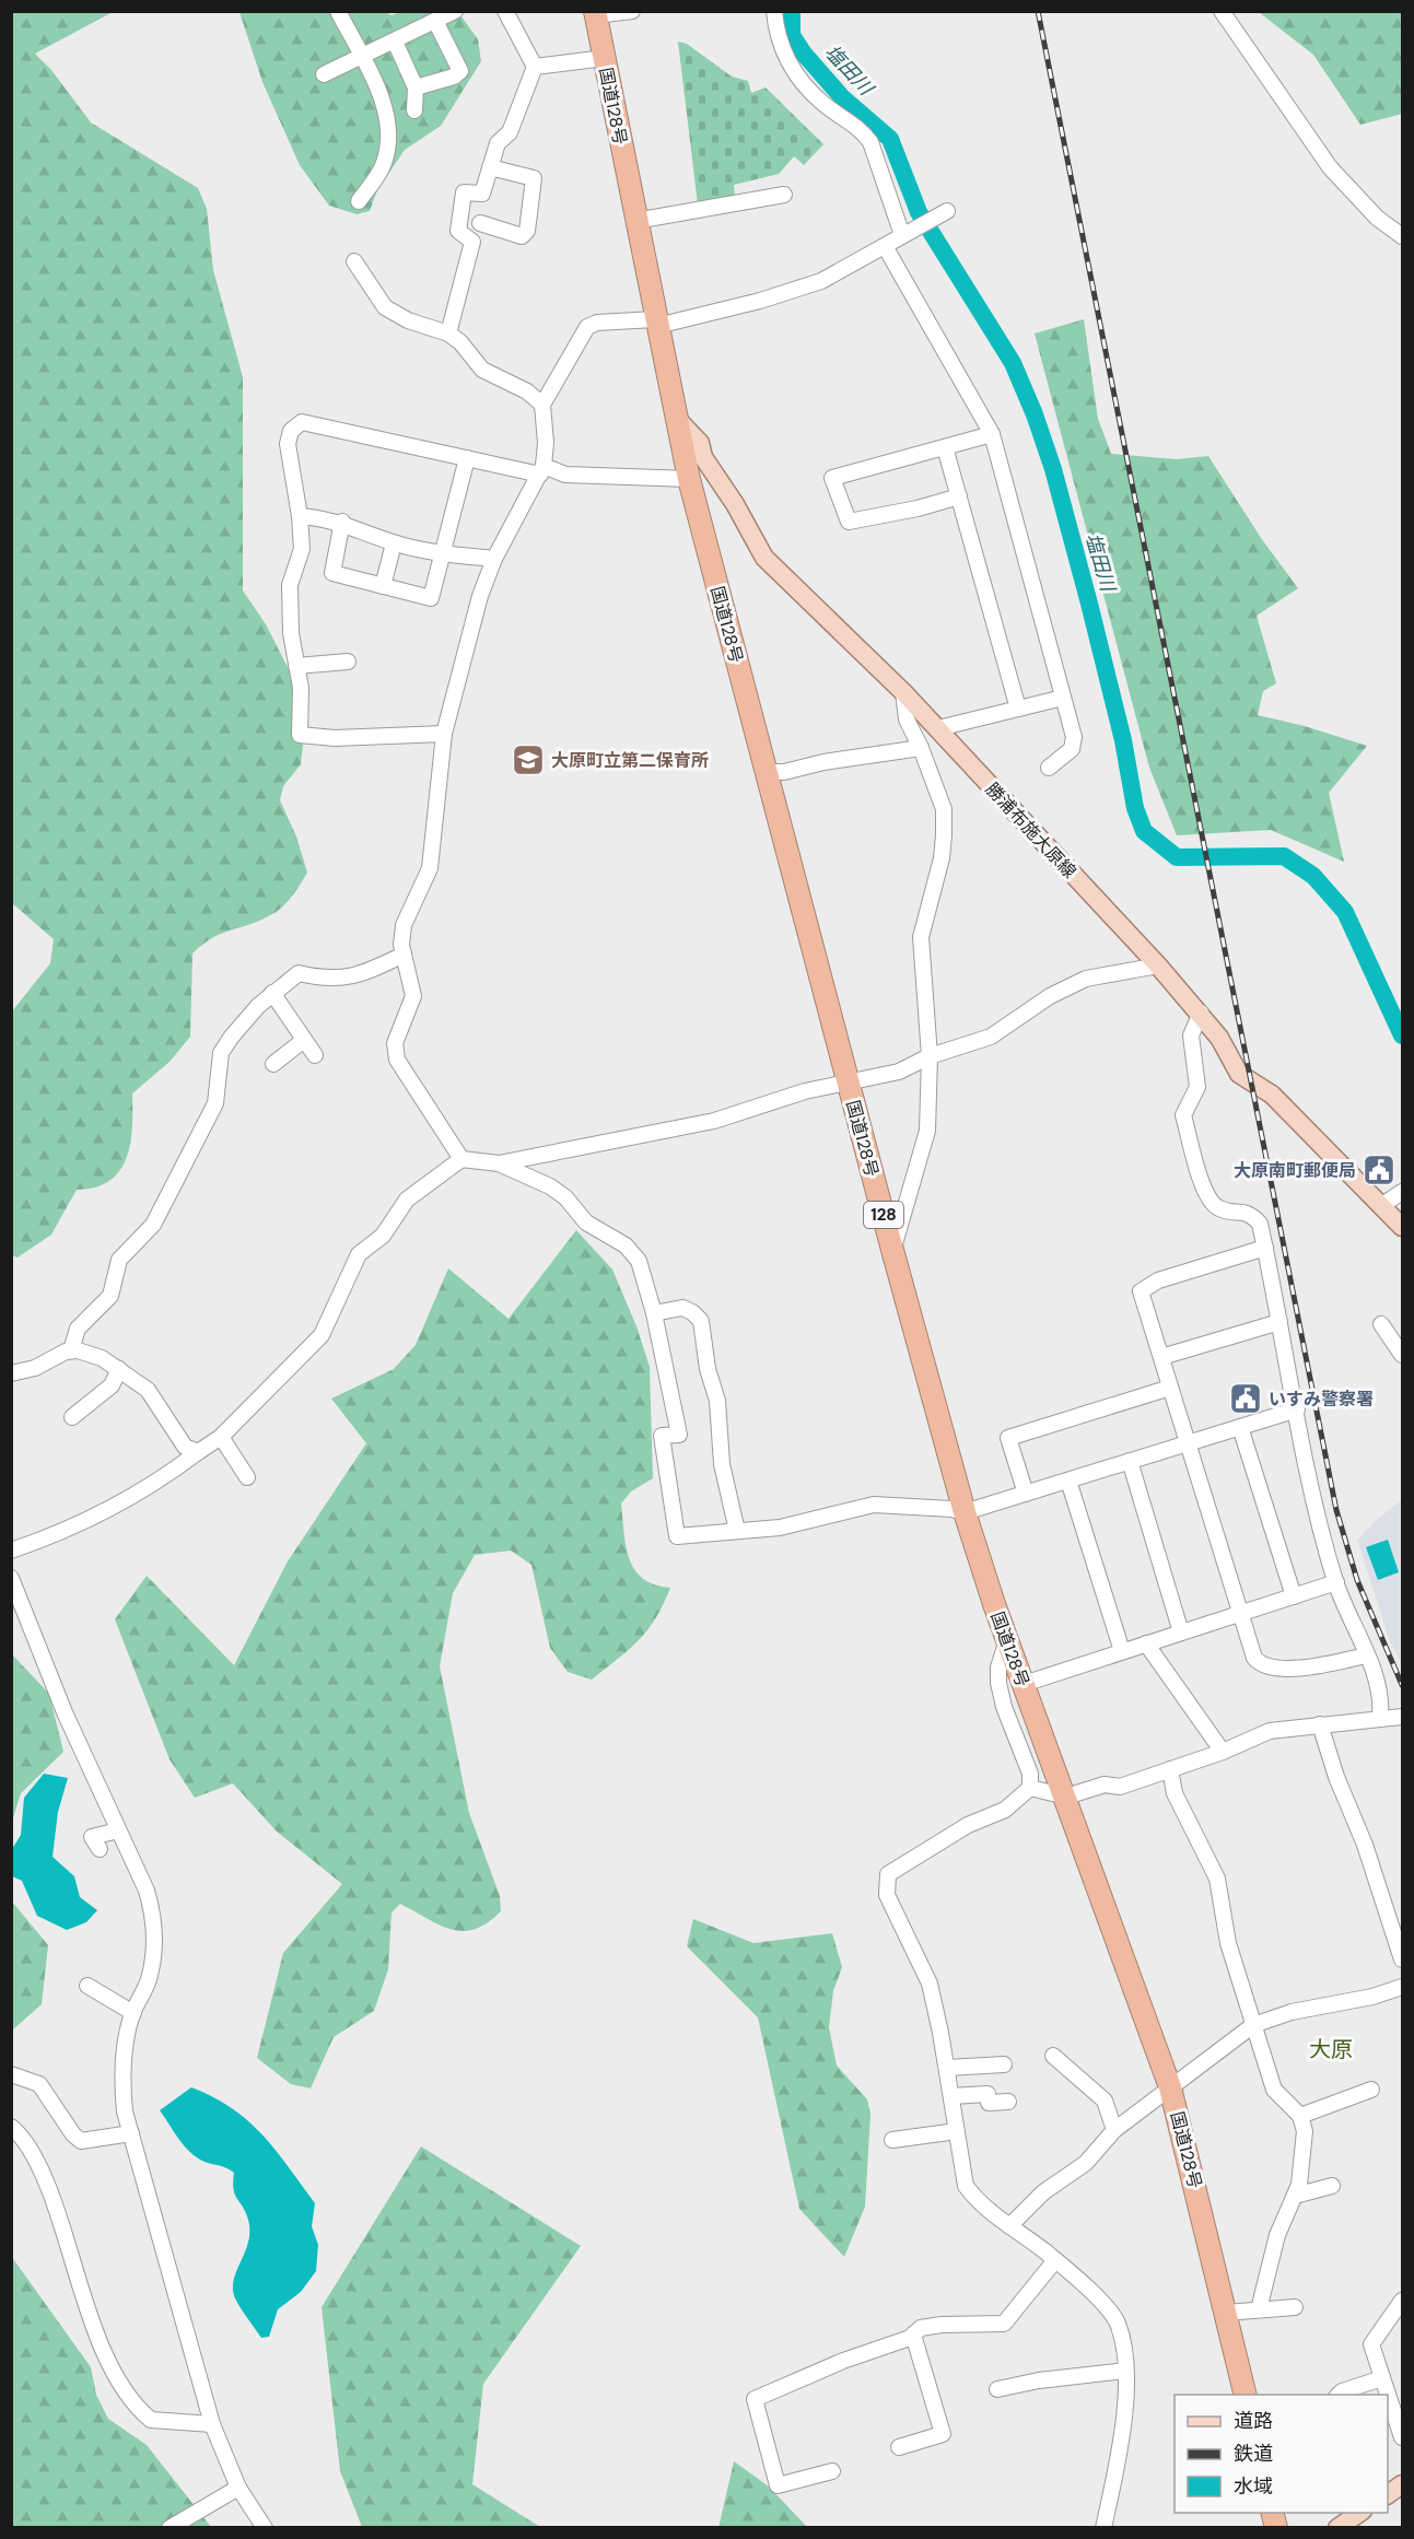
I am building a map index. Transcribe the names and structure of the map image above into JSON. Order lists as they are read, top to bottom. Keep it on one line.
{"streets":{"highway":["国道128号","128"],"main road":["勝浦布施大原線"]},"crossings":[["国道128号","勝浦布施大原線"]],"districts":["大原"],"water":["塩田川"],"places":{"school or university":["大原町立第二保育所"],"public building":["大原南町郵便局","いすみ警察署"]},"legend":["道路","鉄道","水域"]}
